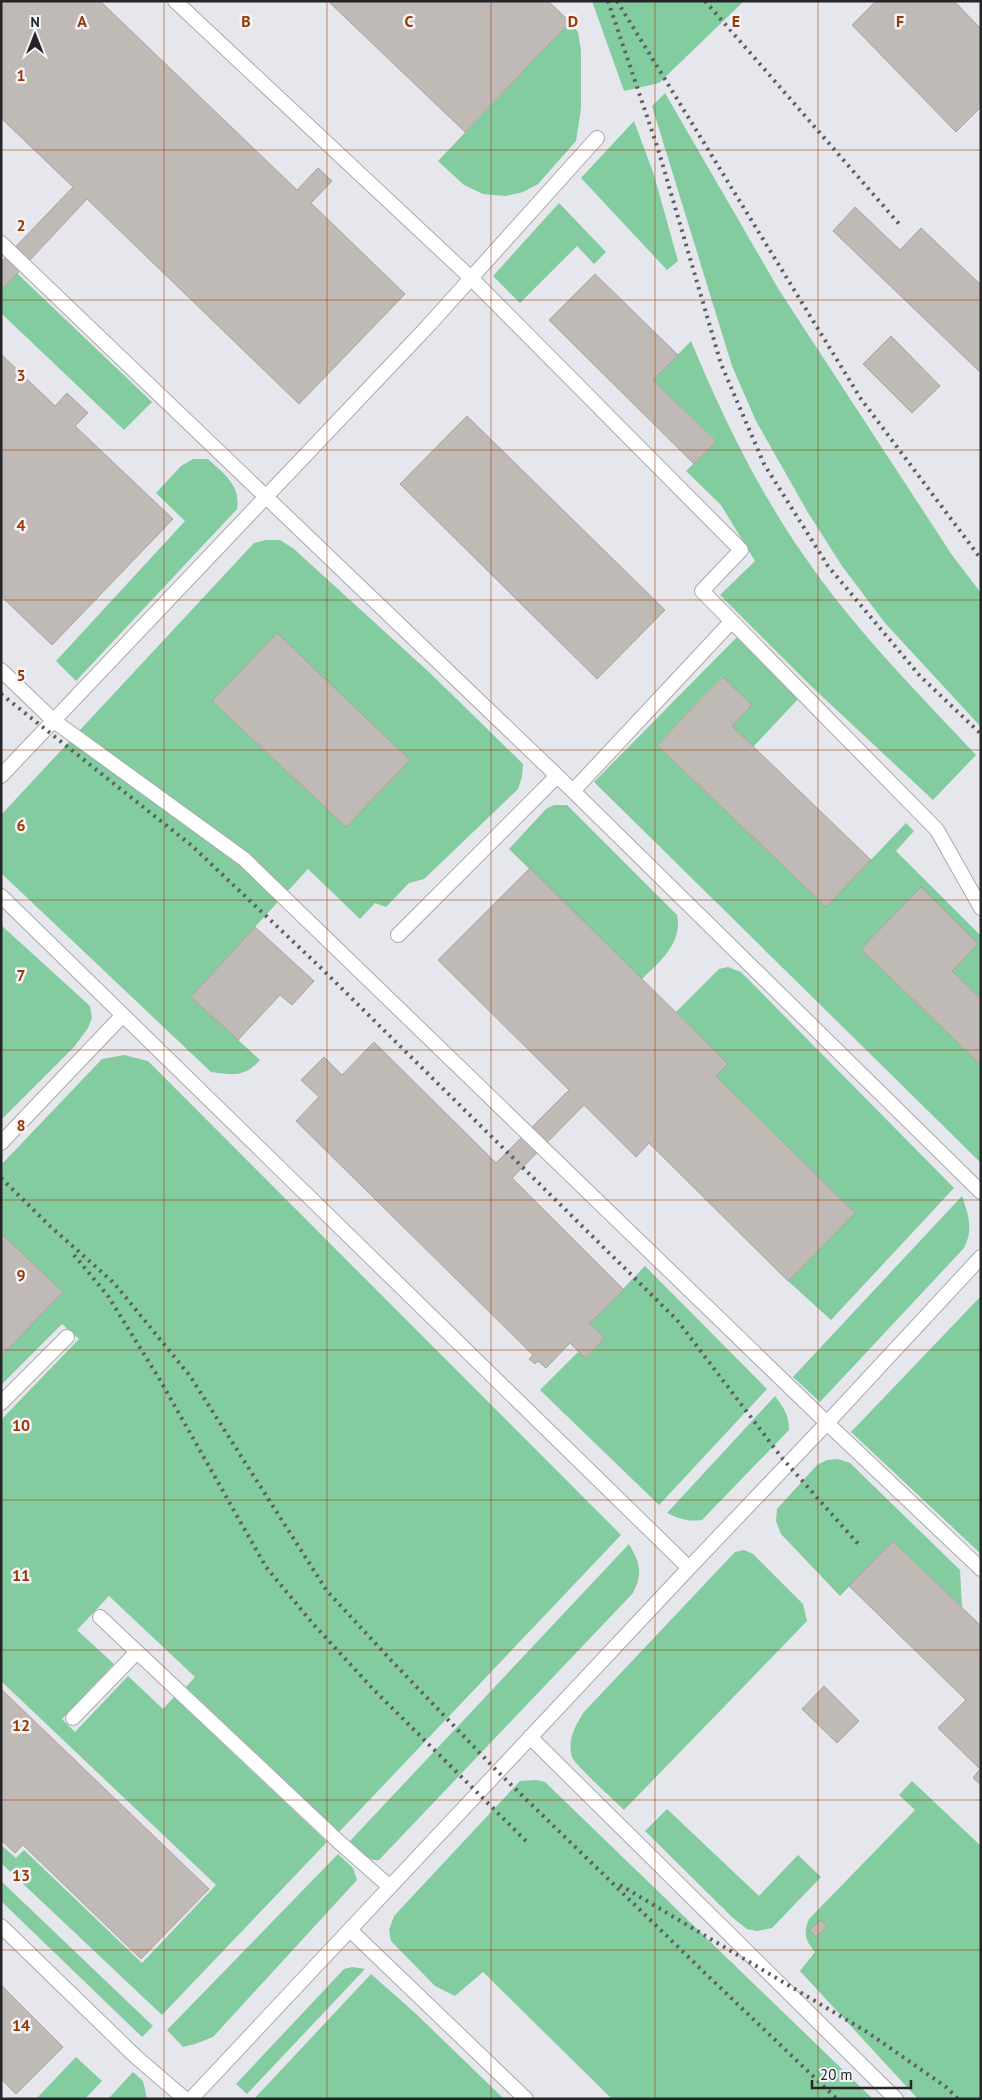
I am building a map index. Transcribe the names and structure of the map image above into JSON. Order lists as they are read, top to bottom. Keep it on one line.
{"scale_bar":"20 m","north":"top","grid":{"columns":["A","B","C","D","E","F"],"rows":["1","2","3","4","5","6","7","8","9","10","11","12","13","14"]}}
